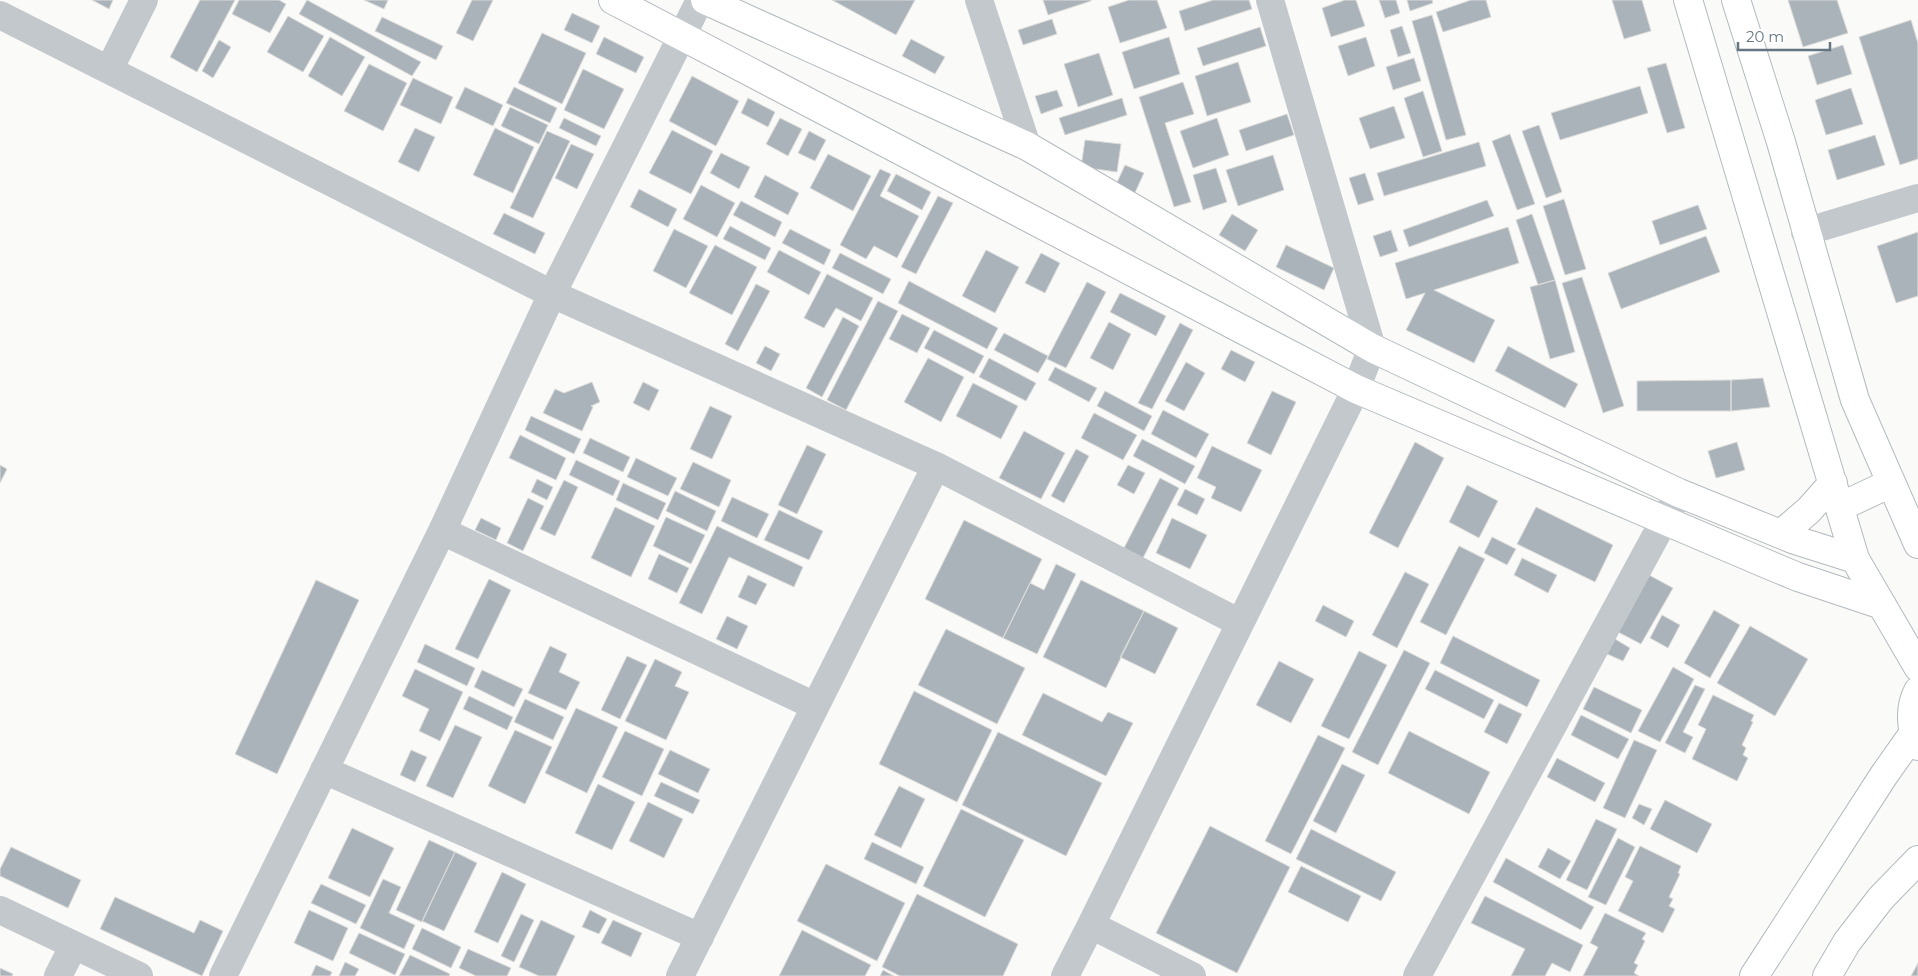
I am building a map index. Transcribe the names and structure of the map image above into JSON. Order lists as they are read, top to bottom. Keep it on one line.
{"scale_bar":"20 m"}
